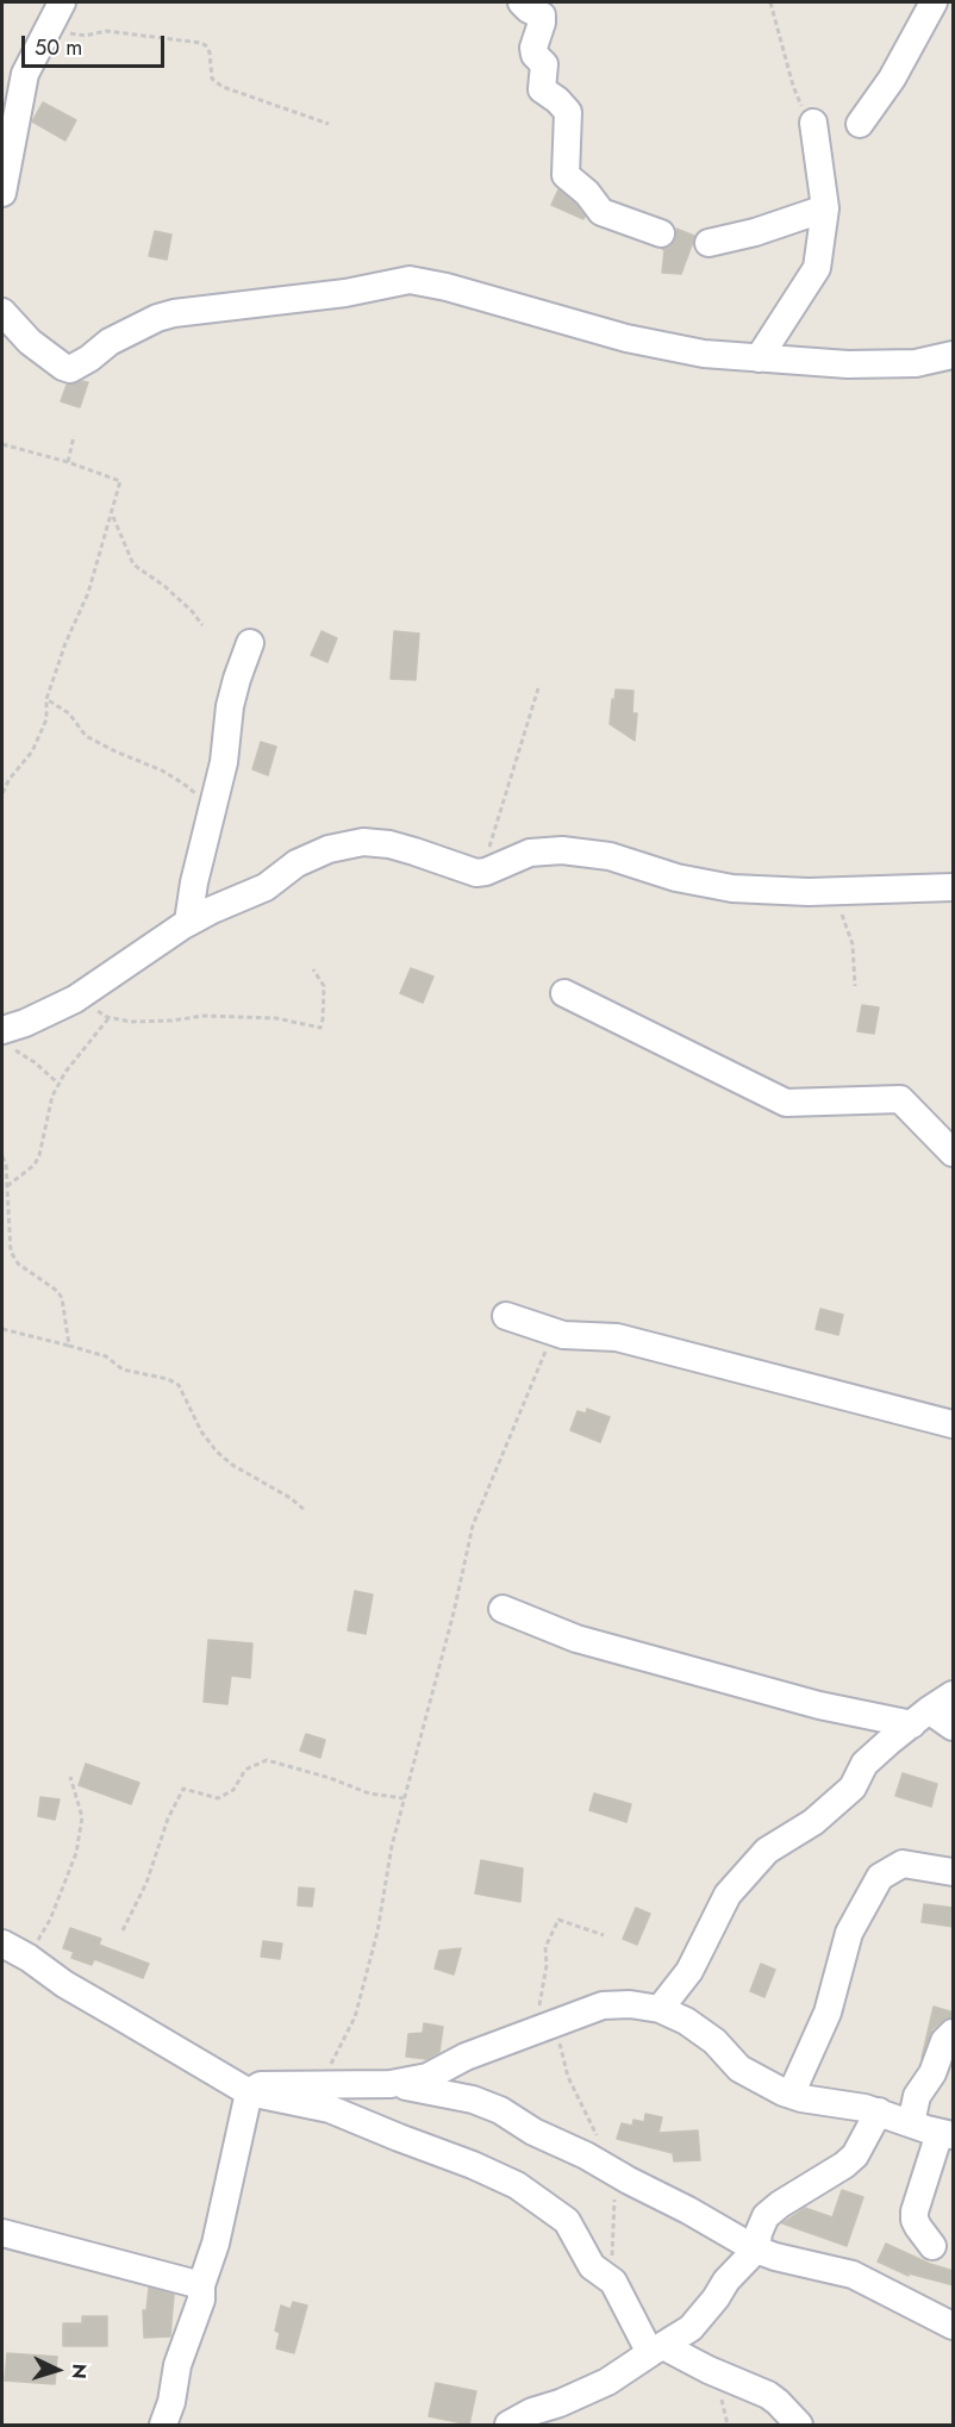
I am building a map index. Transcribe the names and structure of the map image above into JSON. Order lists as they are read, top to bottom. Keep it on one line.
{"scale_bar":"50 m","north":"right"}
